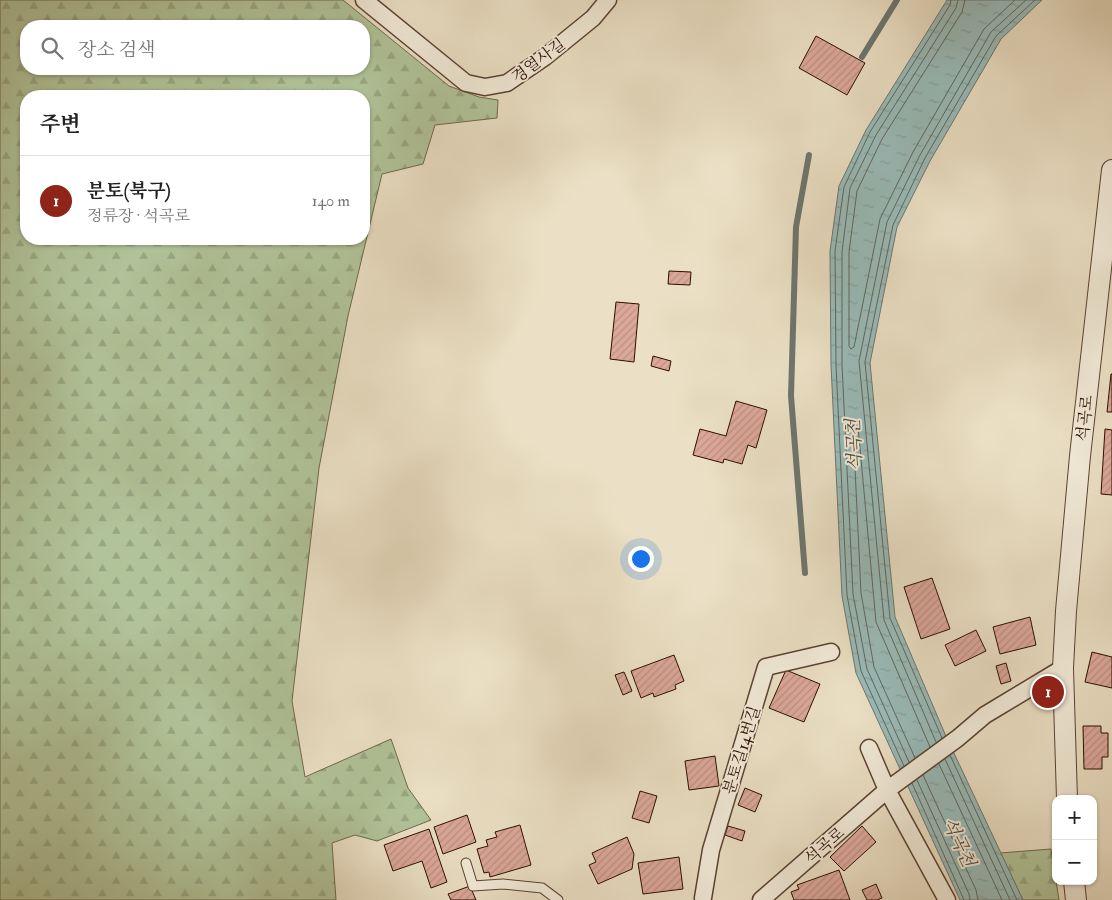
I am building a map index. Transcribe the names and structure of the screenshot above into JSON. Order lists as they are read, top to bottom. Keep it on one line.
{"streets":{"street":["경열사길","석곡로","분토길14번길"]},"water":["석곡천"],"page":{"search":"장소 검색","heading":"주변","list":[{"mark":"1","name":"분토(북구)","note":"정류장 · 석곡로","value":"140 m"}],"pins":"1","map_buttons":["+","−"]}}
